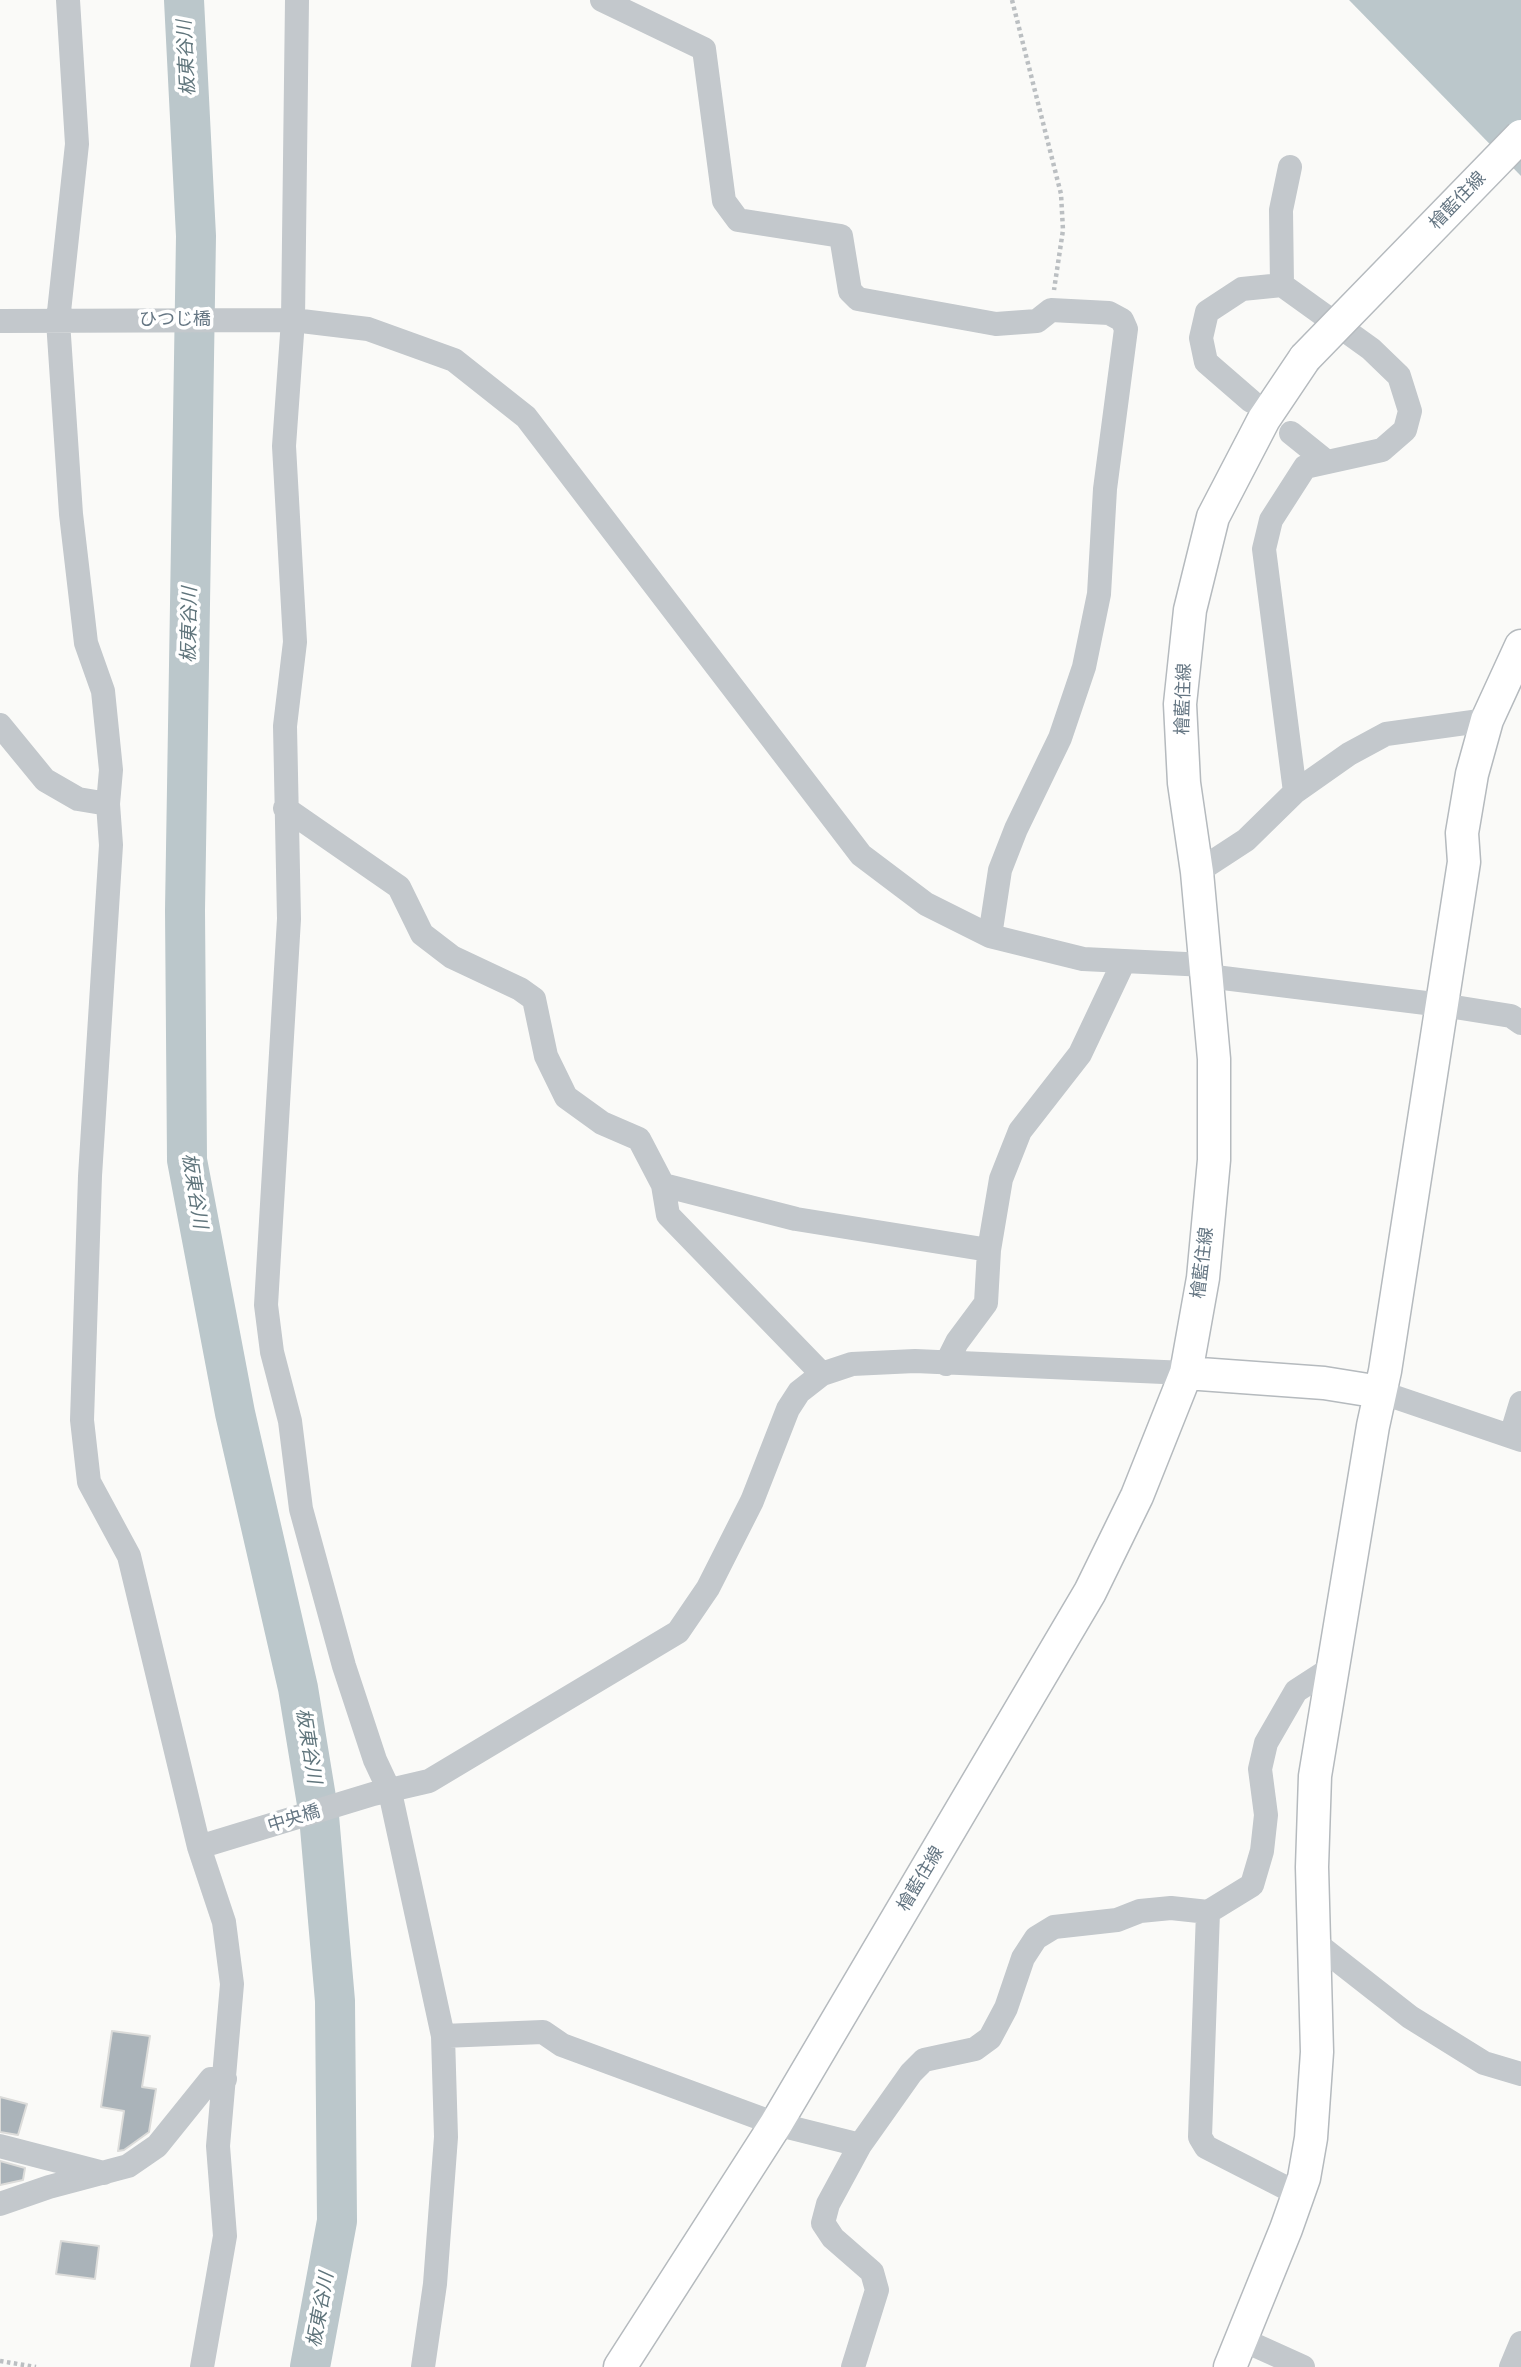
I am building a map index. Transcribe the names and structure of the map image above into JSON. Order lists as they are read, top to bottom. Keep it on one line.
{"streets":{"main road":["檜藍住線"],"street":["ひつじ橋","中央橋"]},"crossings":[["檜藍住線","ひつじ橋"]],"water":["板東谷川"]}
